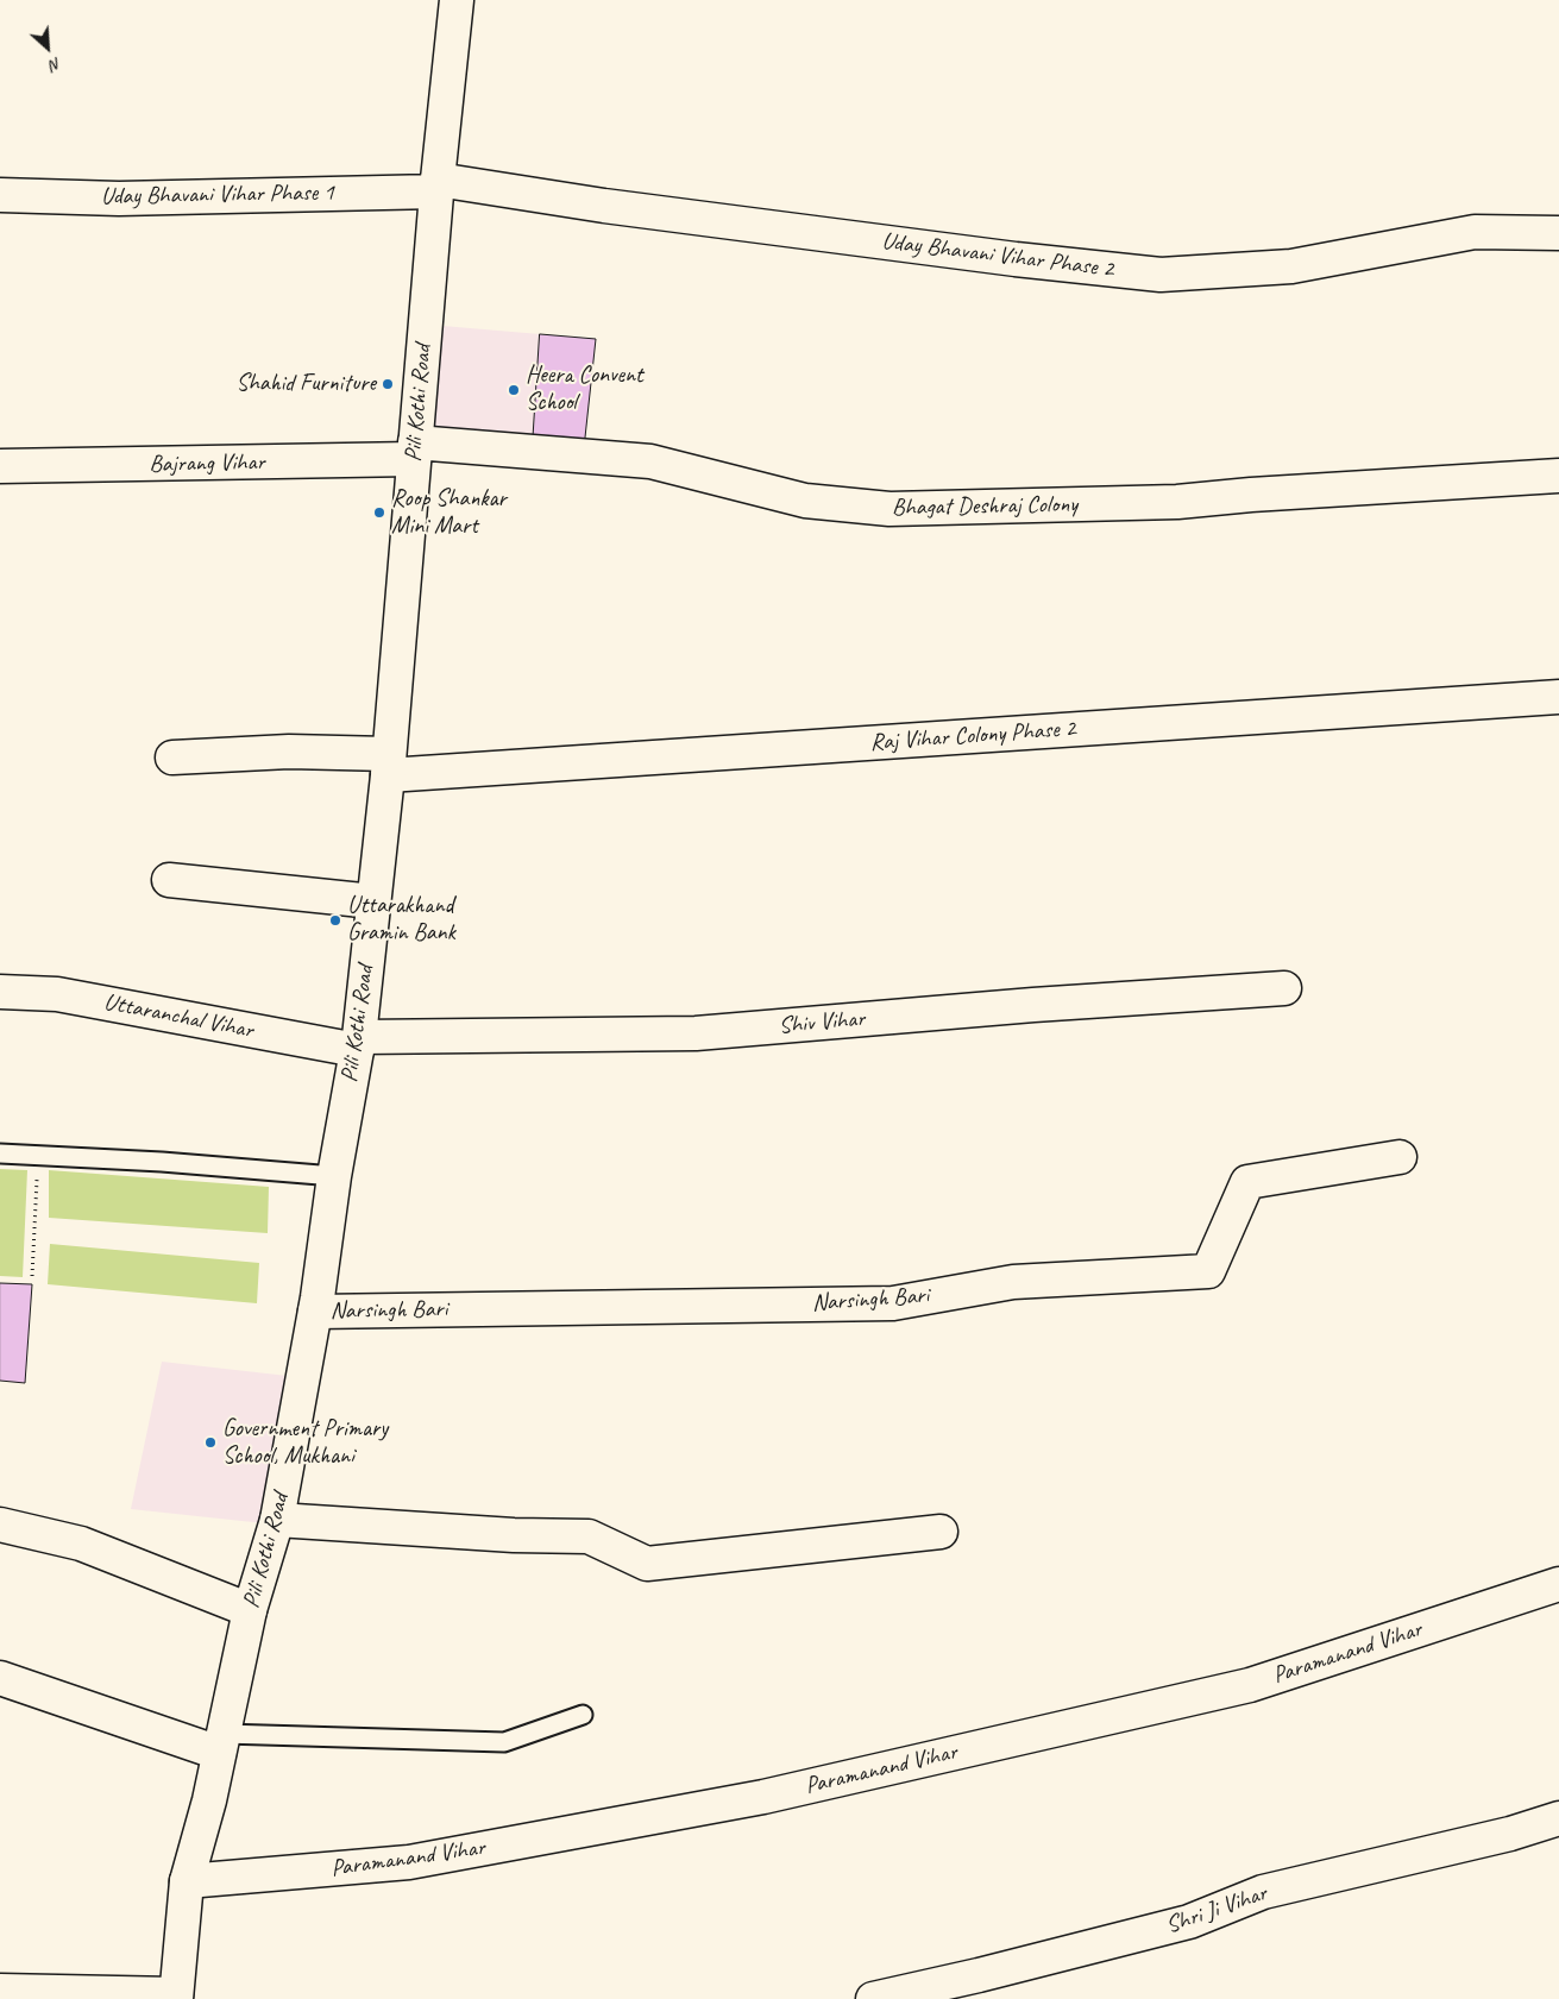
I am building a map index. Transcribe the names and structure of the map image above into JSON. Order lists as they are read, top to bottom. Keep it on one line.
{"streets":{"street":["Uday Bhavani Vihar Phase 1","Uday Bhavani Vihar Phase 2","Pili Kothi Road","Bajrang Vihar","Bhagat Deshraj Colony","Raj Vihar Colony Phase 2","Uttaranchal Vihar","Shiv Vihar","Narsingh Bari","Paramanand Vihar","Shri Ji Vihar"]},"crossings":[["Uday Bhavani Vihar Phase 1","Uday Bhavani Vihar Phase 2"],["Uday Bhavani Vihar Phase 1","Pili Kothi Road"],["Uday Bhavani Vihar Phase 2","Pili Kothi Road"],["Pili Kothi Road","Bajrang Vihar"],["Pili Kothi Road","Bhagat Deshraj Colony"],["Pili Kothi Road","Raj Vihar Colony Phase 2"],["Pili Kothi Road","Uttaranchal Vihar"],["Pili Kothi Road","Shiv Vihar"],["Pili Kothi Road","Narsingh Bari"],["Pili Kothi Road","Paramanand Vihar"],["Bajrang Vihar","Bhagat Deshraj Colony"],["Uttaranchal Vihar","Shiv Vihar"]],"places":["Shahid Furniture","Heera Convent School","Roop Shankar Mini Mart","Uttarakhand Gramin Bank","Government Primary School, Mukhani"],"north":"bottom right"}
